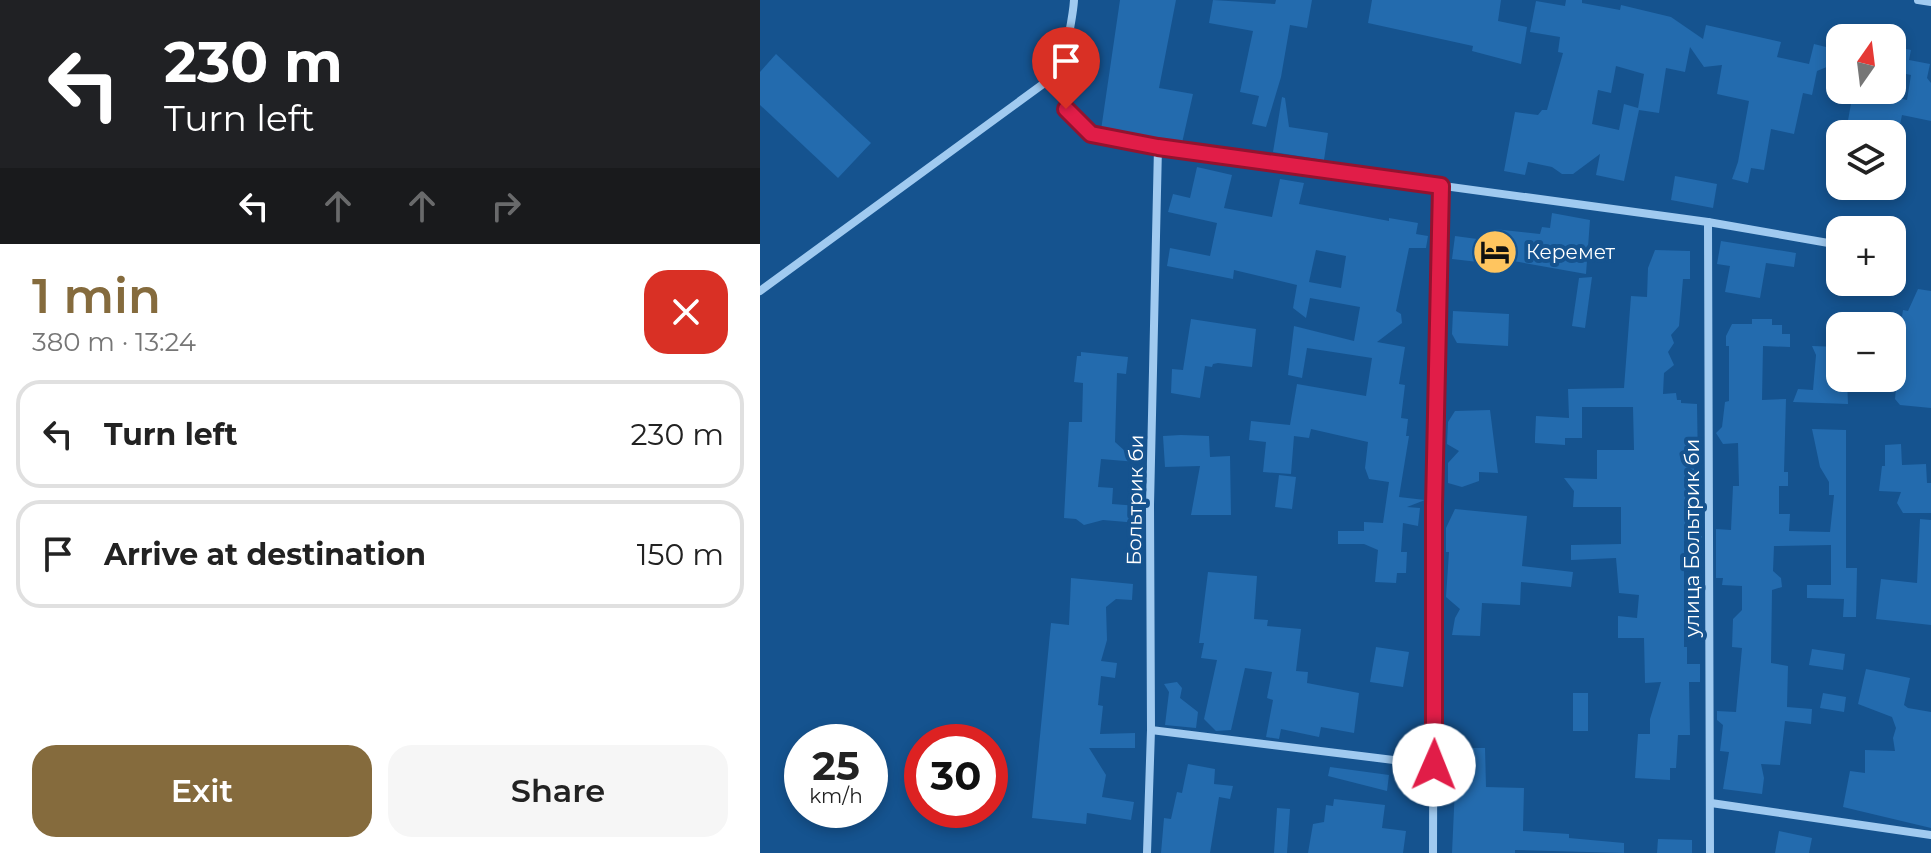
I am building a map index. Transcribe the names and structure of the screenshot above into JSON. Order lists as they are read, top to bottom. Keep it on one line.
{"streets":{"street":["Больтрик би","улица Больтрик би"]},"places":{"hotel":["Керемет"]},"north":"top","page":{"turn":["230 m","Turn left"],"map_buttons":["+","−"],"heading":["1 min","380 m · 13:24"],"list":[{"name":"Turn left","value":"230 m"},{"name":"Arrive at destination","value":"150 m"}],"speed":"25 km/h","limit":"30","buttons":["Exit","Share"]}}
